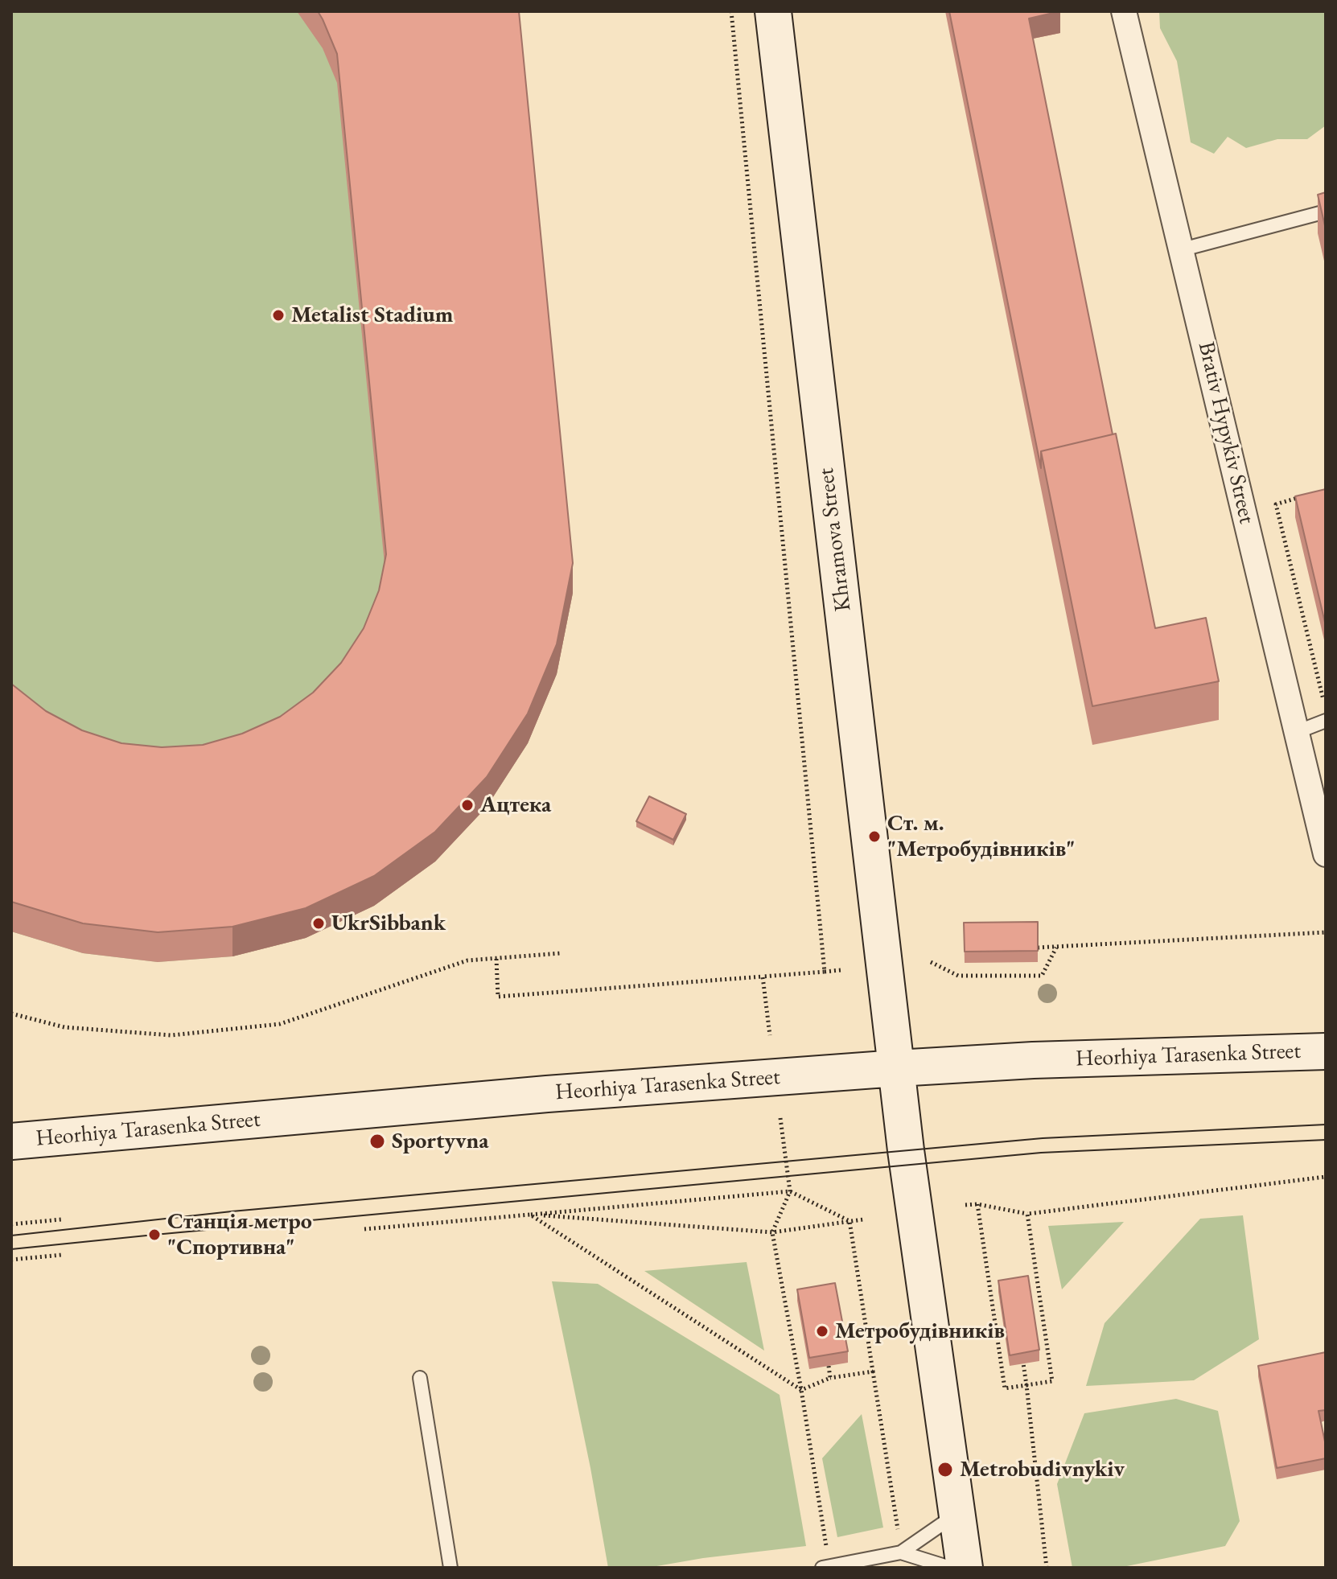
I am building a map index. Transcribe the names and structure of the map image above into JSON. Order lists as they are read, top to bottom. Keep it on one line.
{"streets":{"main road":["Khramova Street","Heorhiya Tarasenka Street"],"street":["Brativ Hypykiv Street"]},"crossings":[["Khramova Street","Heorhiya Tarasenka Street"]],"places":["Metalist Stadium","Ацтека","Ст. м. \"Метробудівників\"","UkrSibbank","Sportyvna","Станція метро \"Спортивна\"","Метробудівників","Metrobudіvnykіv"]}
